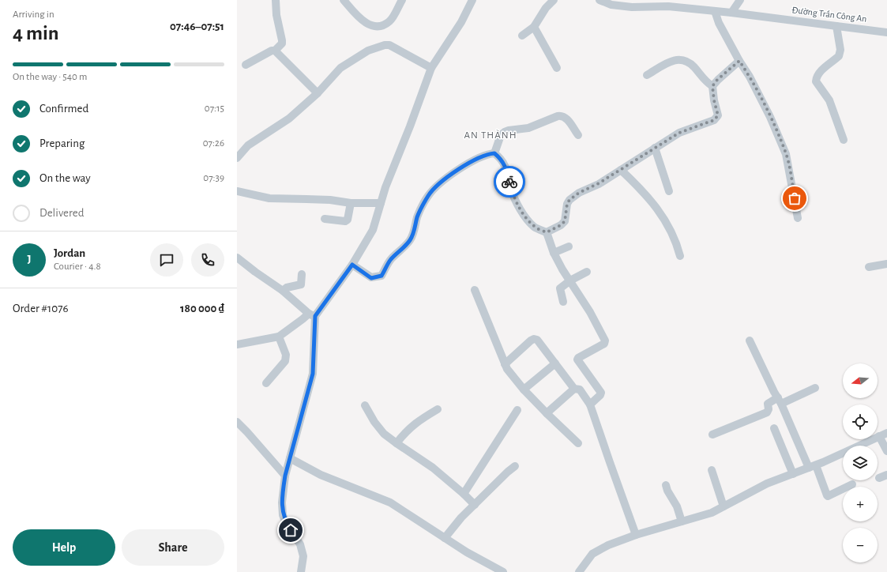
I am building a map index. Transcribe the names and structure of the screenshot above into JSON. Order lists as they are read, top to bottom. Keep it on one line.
{"streets":{"street":["Đường Trần Công An"]},"districts":["AN THÀNH"],"north":"left","page":{"heading":["4 min","Arriving in","07:46–07:51"],"panel":["Jordan","Courier · 4.8","Order #1076","180 000 ₫"],"bar":"On the way · 540 m","list":[["Confirmed","07:15"],["Preparing","07:26"],["On the way","07:39"],"Delivered"],"round":"J","map_buttons":["+","−"],"buttons":["Help","Share"]}}
